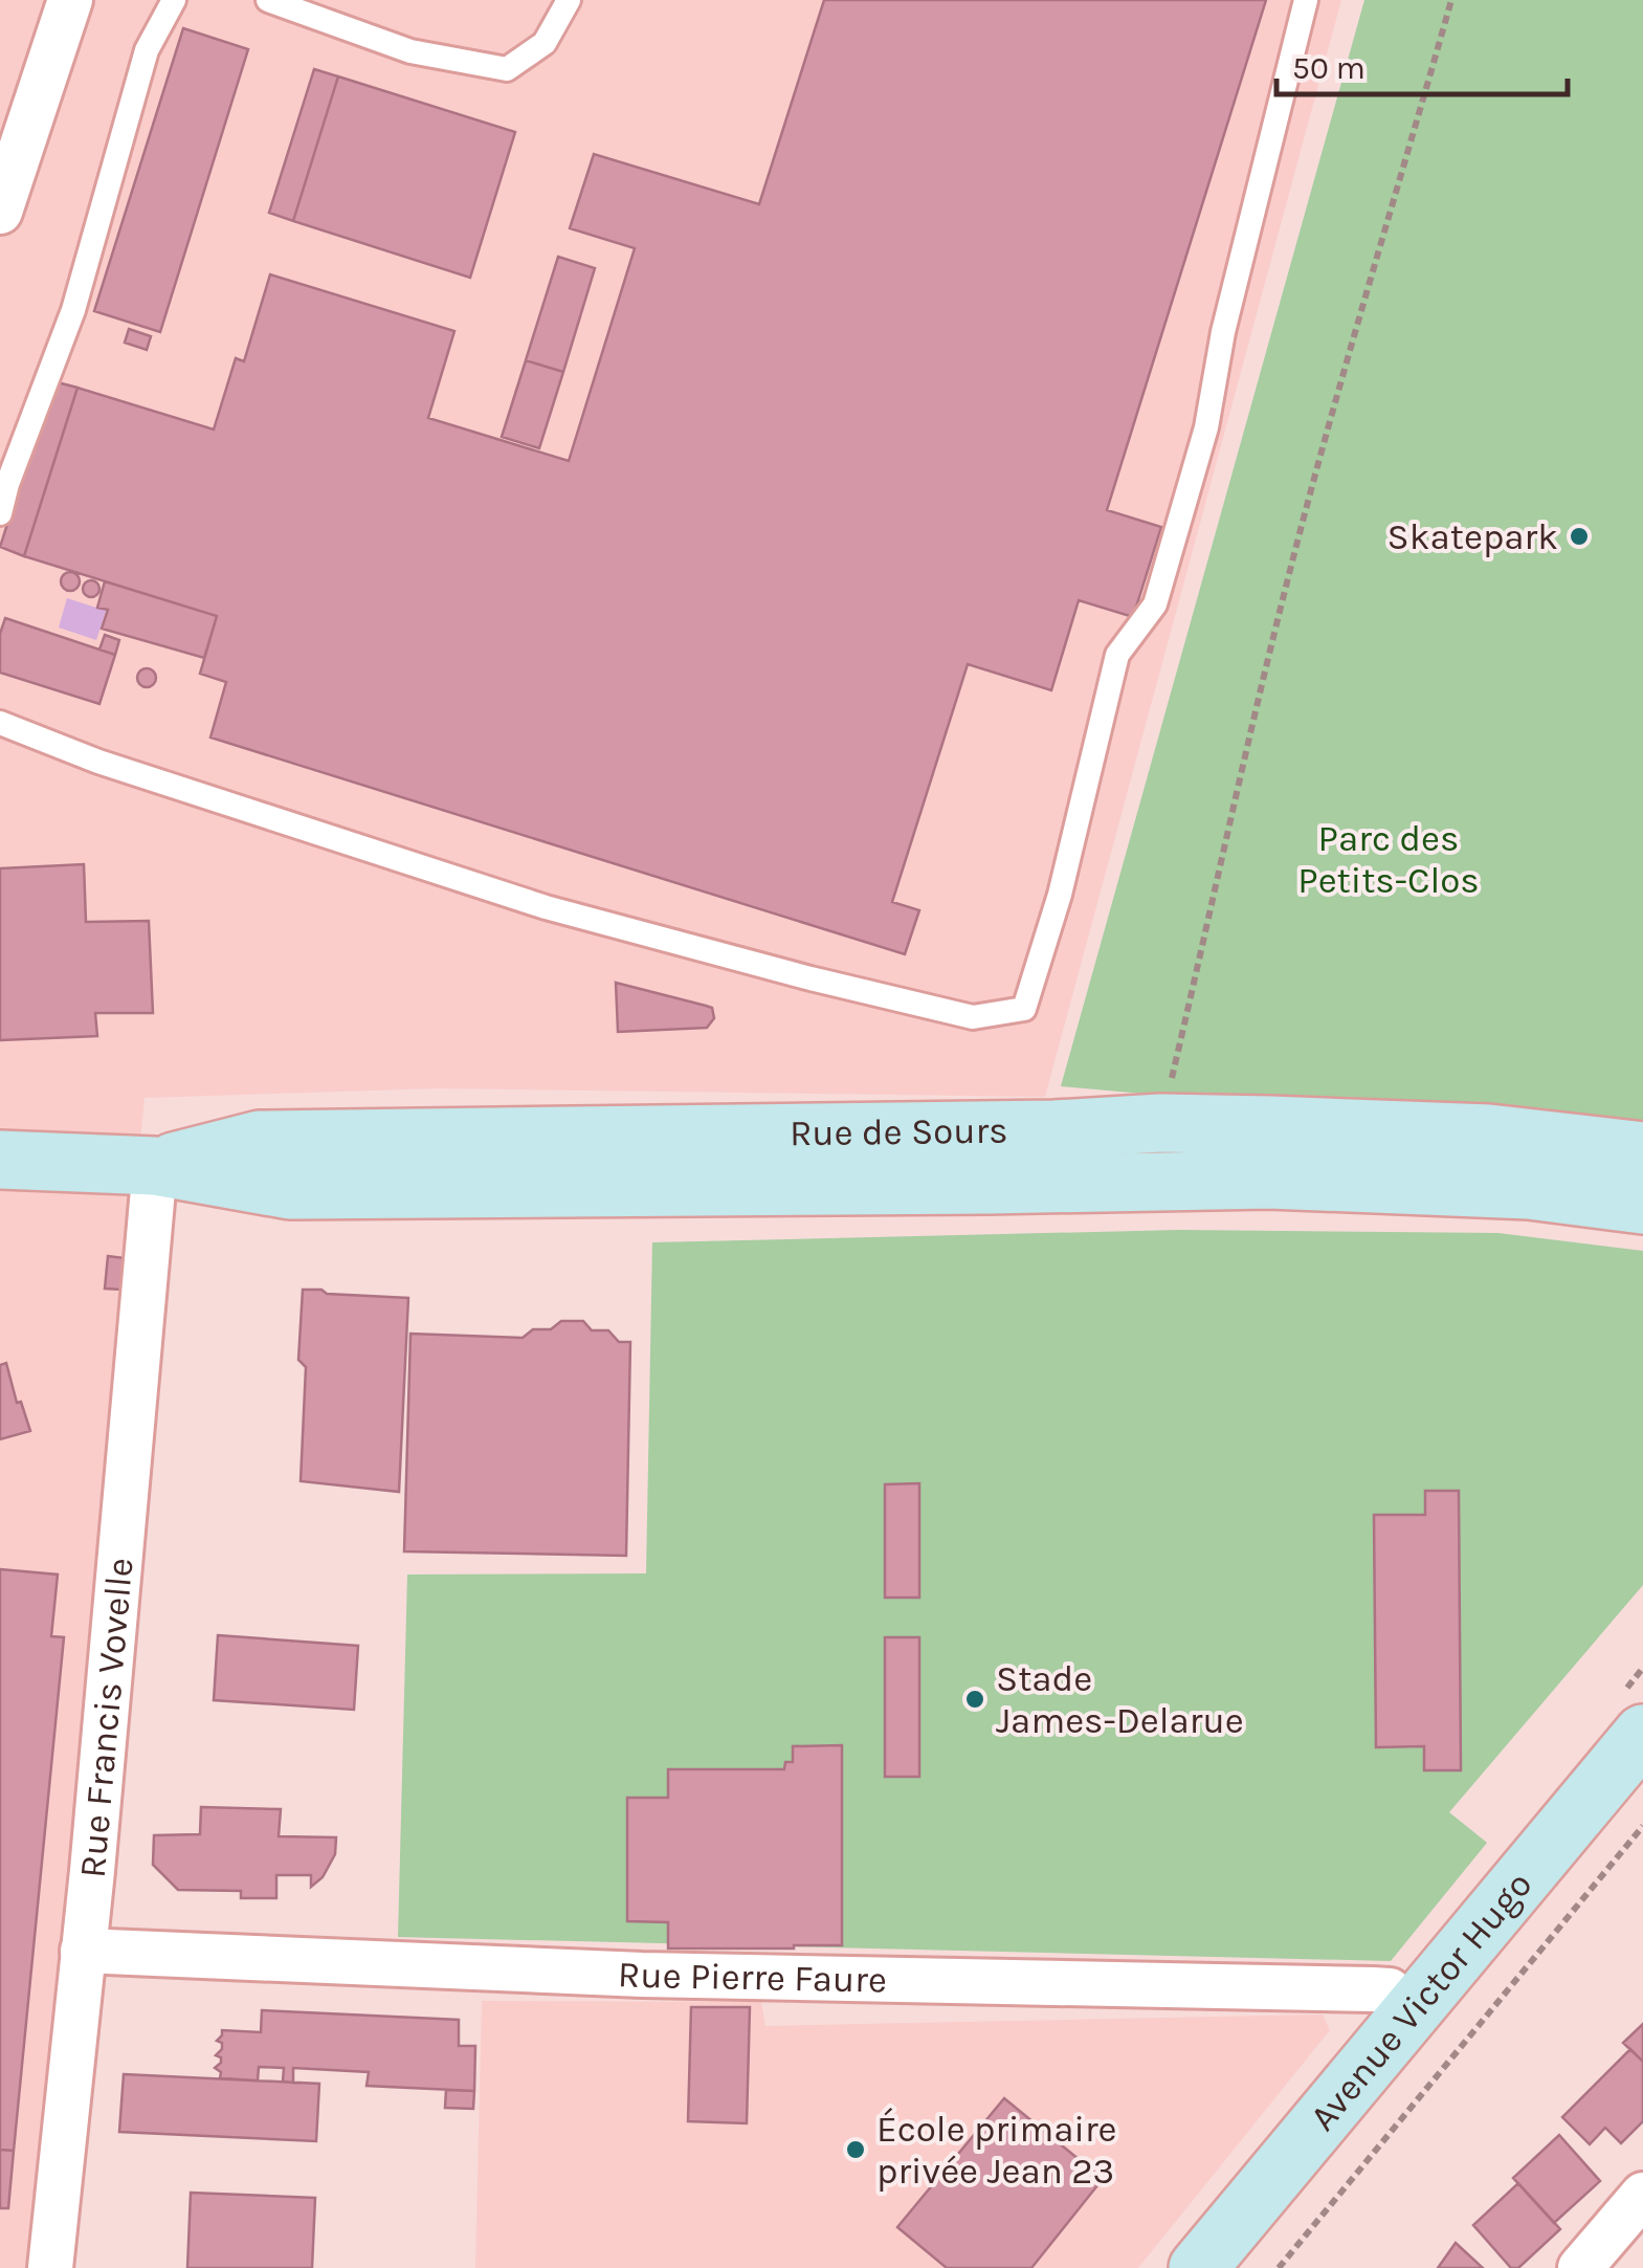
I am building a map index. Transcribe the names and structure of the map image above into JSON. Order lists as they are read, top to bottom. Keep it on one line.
{"streets":{"main road":["Rue de Sours","Avenue Victor Hugo"],"street":["Rue Francis Vovelle","Rue Pierre Faure"]},"crossings":[["Rue de Sours","Rue Francis Vovelle"],["Rue Francis Vovelle","Rue Pierre Faure"],["Rue Pierre Faure","Avenue Victor Hugo"]],"parks":["Parc des Petits-Clos"],"places":["Skatepark","Stade James-Delarue","École primaire privée Jean 23"],"scale_bar":"50 m"}
